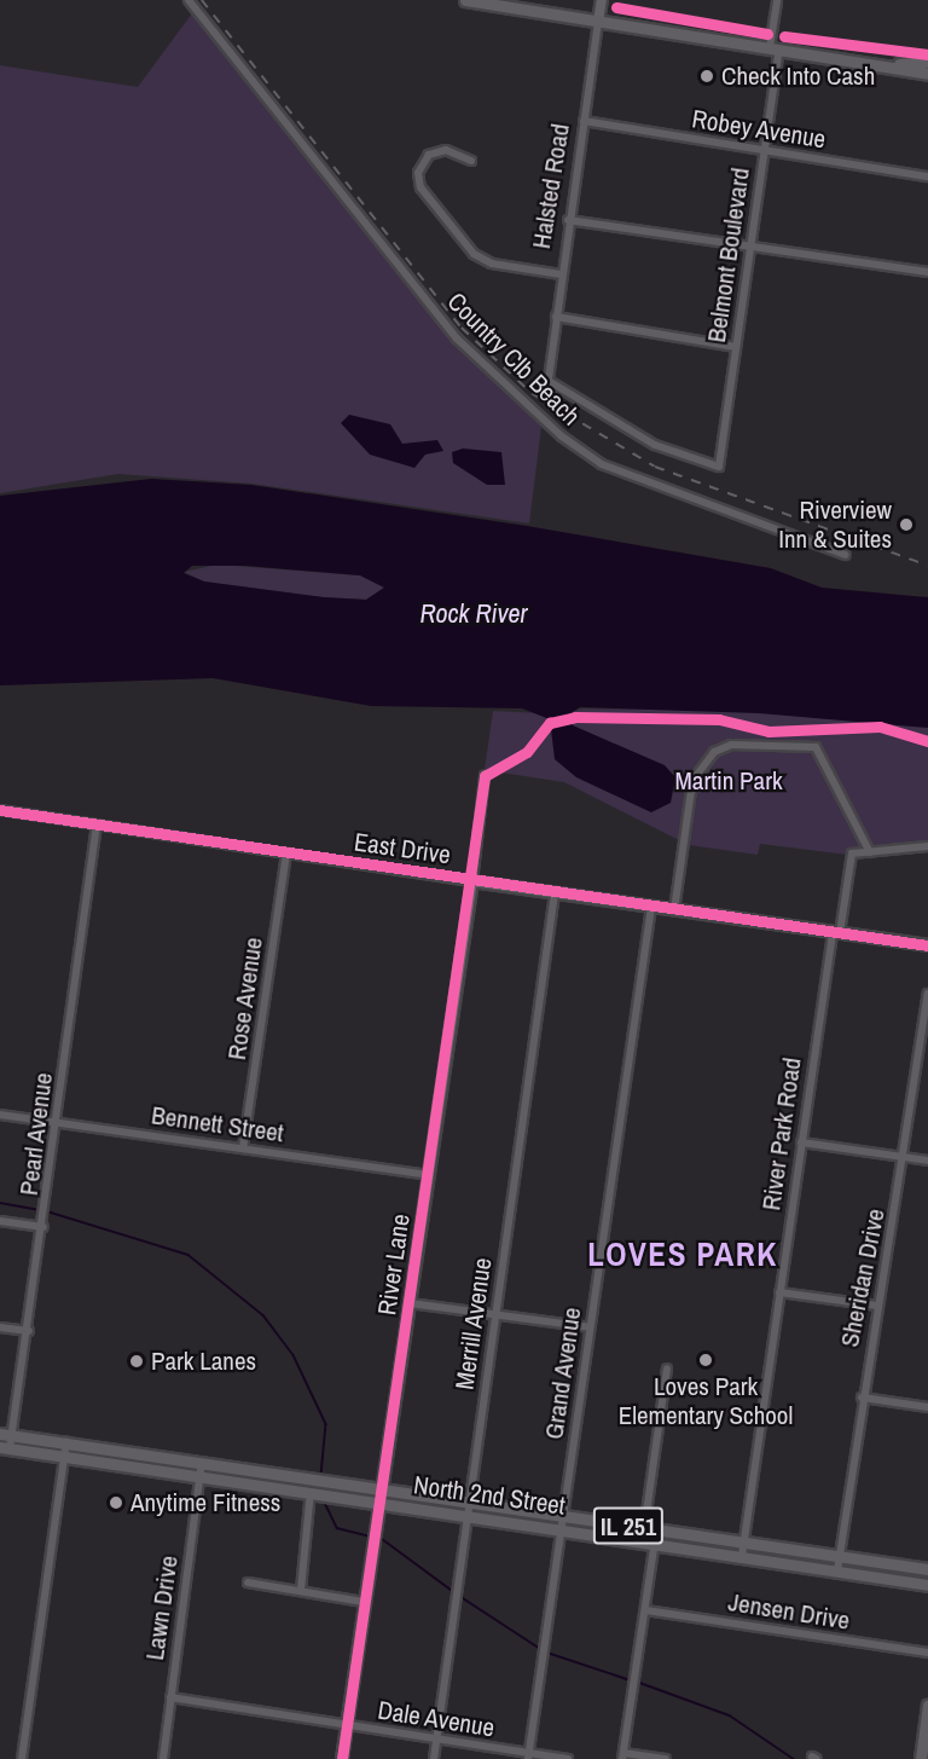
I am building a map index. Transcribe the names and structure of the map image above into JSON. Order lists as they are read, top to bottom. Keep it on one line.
{"streets":{"main road":["North 2nd Street","IL 251"],"street":["Robey Avenue","Halsted Road","Belmont Boulevard","Country Clb Beach","East Drive","Rose Avenue","Bennett Street","Pearl Avenue","River Park Road","River Lane","Sheridan Drive","Merrill Avenue","Grand Avenue","Lawn Drive","Jensen Drive","Dale Avenue"]},"crossings":[["Robey Avenue","Halsted Road"],["Robey Avenue","Belmont Boulevard"],["Halsted Road","Belmont Boulevard"],["East Drive","Rose Avenue"],["East Drive","Pearl Avenue"],["East Drive","River Park Road"],["East Drive","River Lane"],["East Drive","Merrill Avenue"],["East Drive","Grand Avenue"],["Rose Avenue","Bennett Street"],["Bennett Street","Pearl Avenue"],["Bennett Street","River Lane"],["Pearl Avenue","North 2nd Street"],["River Park Road","North 2nd Street"],["River Lane","North 2nd Street"],["River Lane","Dale Avenue"],["Sheridan Drive","North 2nd Street"],["Merrill Avenue","North 2nd Street"],["Merrill Avenue","Dale Avenue"],["Grand Avenue","North 2nd Street"],["Grand Avenue","Dale Avenue"],["North 2nd Street","Lawn Drive"],["Lawn Drive","Dale Avenue"]],"districts":["LOVES PARK"],"water":["Rock River"],"parks":["Martin Park"],"places":["Check Into Cash","Riverview Inn & Suites","Loves Park Elementary School","Park Lanes","Anytime Fitness"]}
